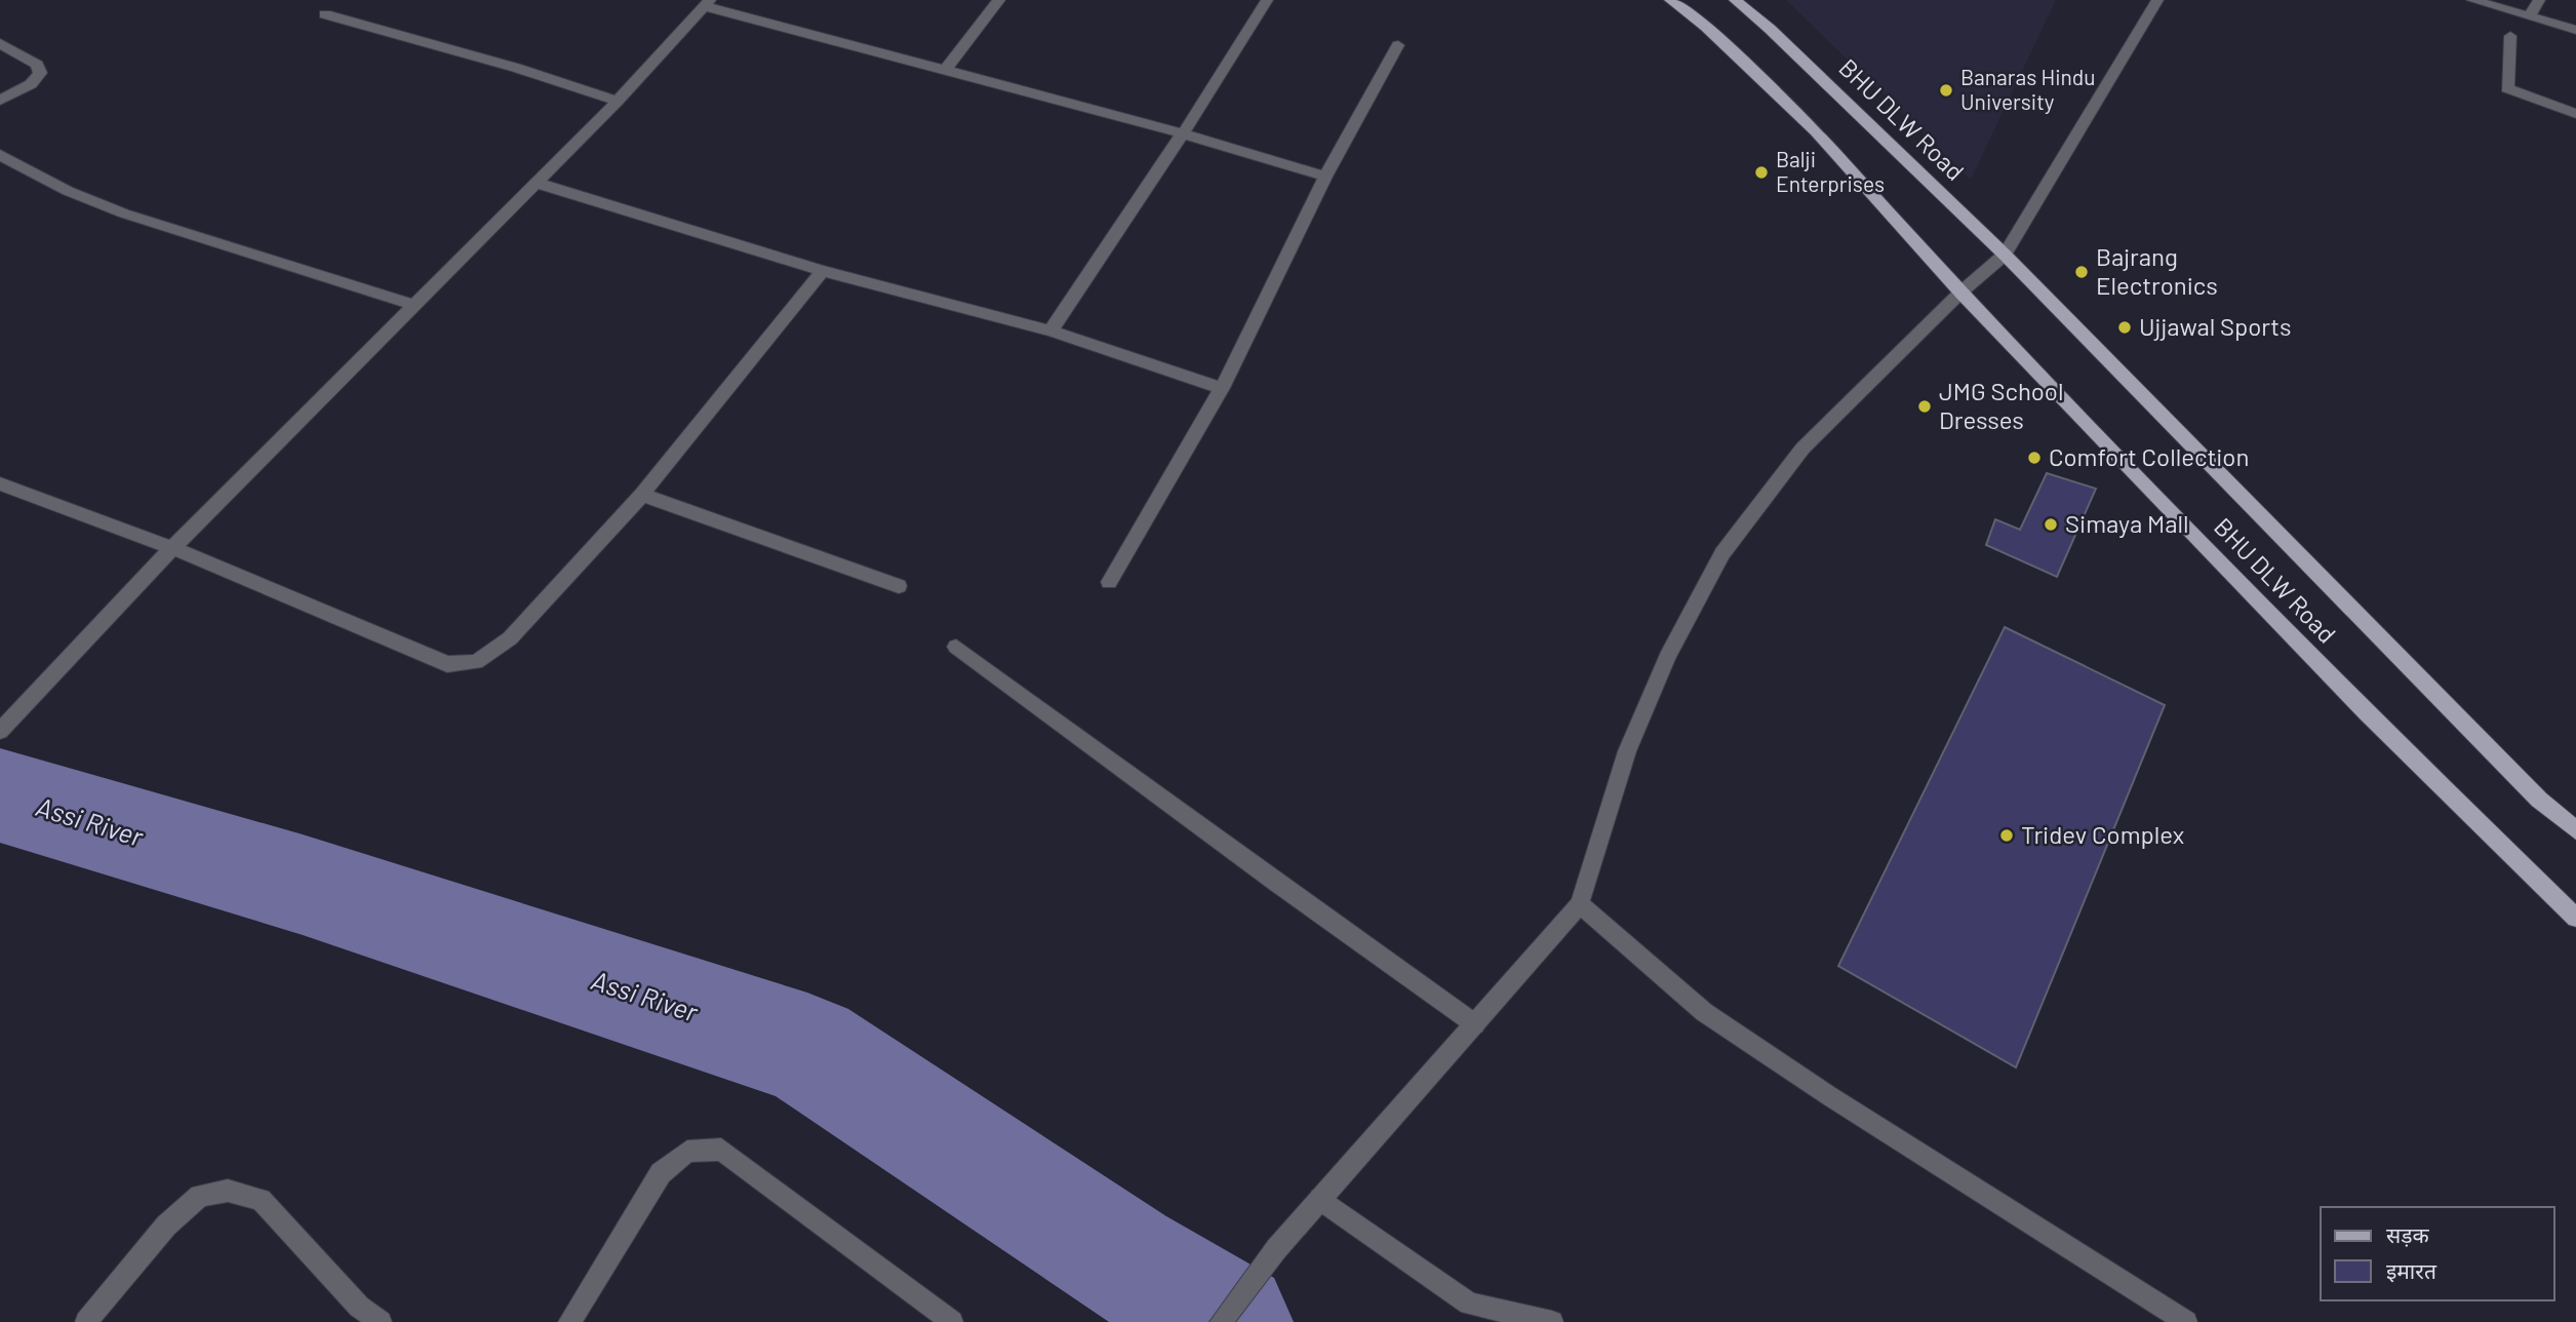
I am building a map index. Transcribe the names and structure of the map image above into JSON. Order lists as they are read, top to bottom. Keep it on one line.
{"streets":{"main road":["BHU DLW Road"]},"water":["Assi River"],"places":["Banaras Hindu University","Balji Enterprises","Bajrang Electronics","Ujjawal Sports","JMG School Dresses","Comfort Collection","Simaya Mall","Tridev Complex"],"legend":["सड़क","इमारत"]}
